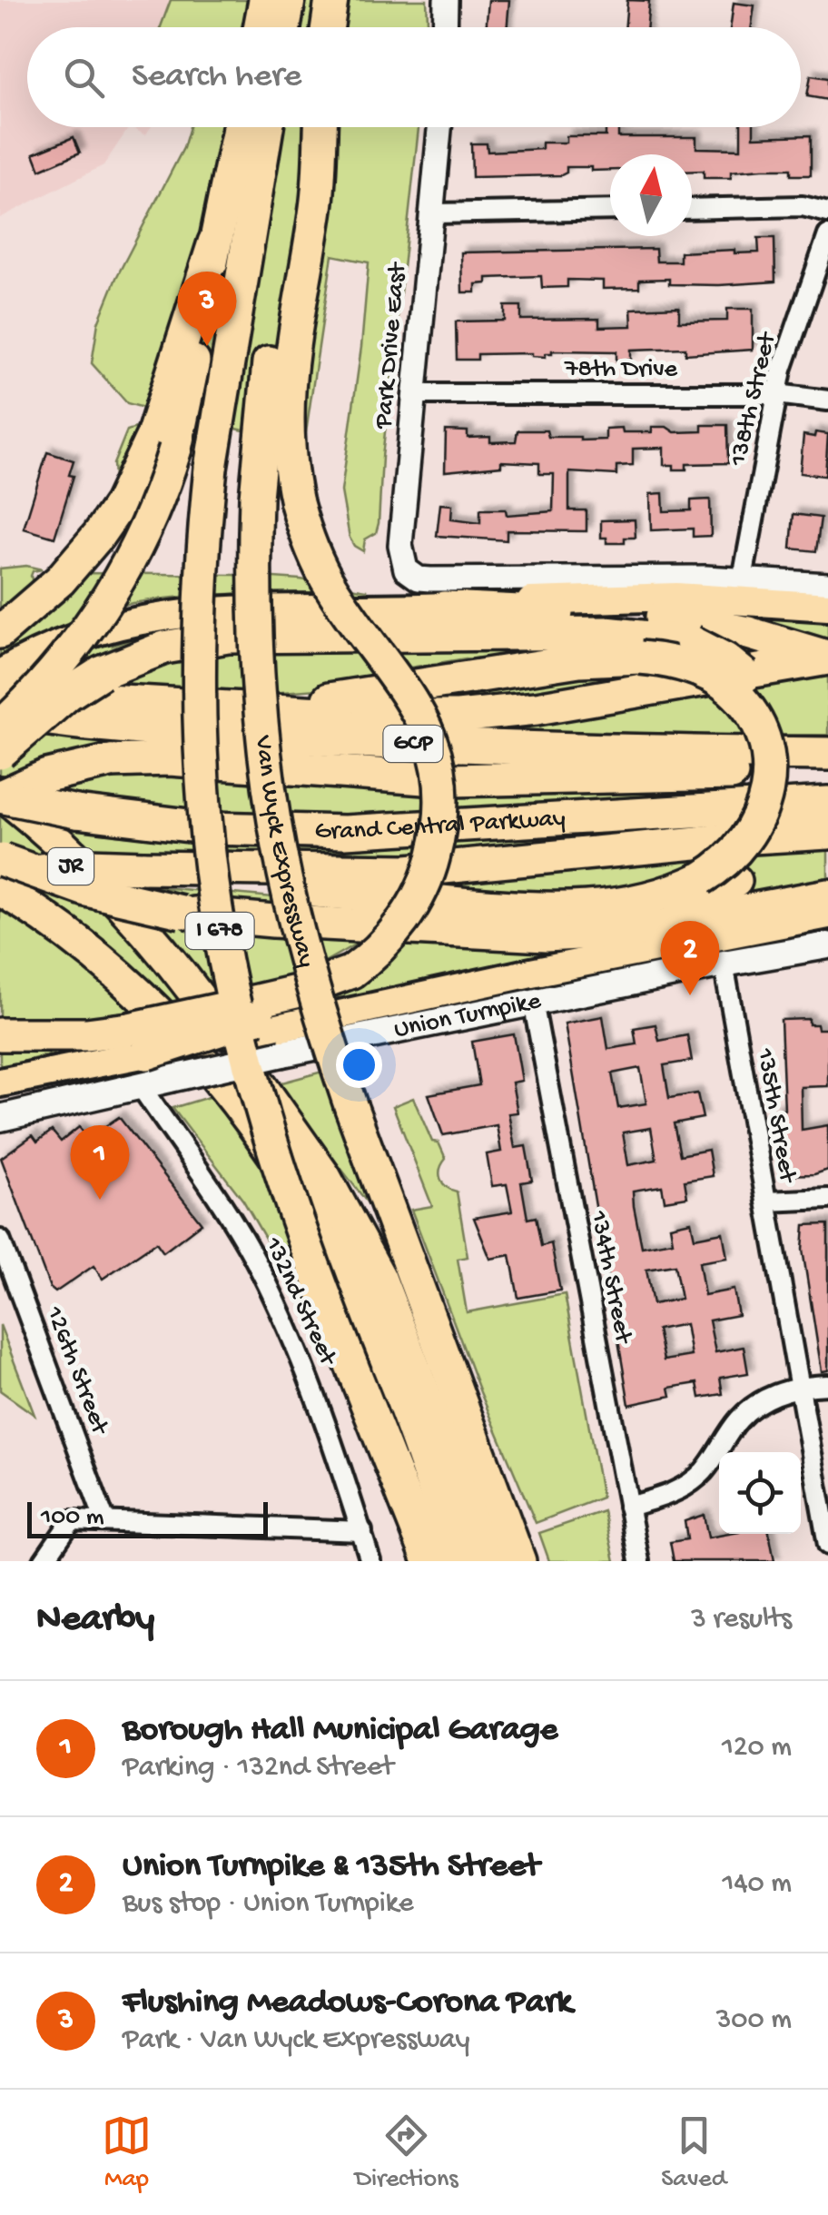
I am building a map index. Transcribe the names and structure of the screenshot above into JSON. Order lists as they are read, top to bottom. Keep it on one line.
{"streets":{"highway":["GCP","Grand Central Parkway","Van Wyck Expressway","JR","I 678"],"main road":["Union Turnpike"],"street":["Park Drive East","78th Drive","138th Street","135th Street","134th Street","132nd Street","126th Street"]},"crossings":[["Park Drive East","78th Drive"],["Park Drive East","138th Street"],["78th Drive","138th Street"],["Union Turnpike","135th Street"],["Union Turnpike","134th Street"],["Union Turnpike","132nd Street"]],"scale_bar":"100 m","north":"top","page":{"search":"Search here","pins":["3","2","1"],"scale":"100 m","heading":["Nearby","3 results"],"list":[{"mark":"1","name":"Borough Hall Municipal Garage","note":"Parking · 132nd Street","value":"120 m"},{"mark":"2","name":"Union Turnpike & 135th Street","note":"Bus stop · Union Turnpike","value":"140 m"},{"mark":"3","name":"Flushing Meadows-Corona Park","note":"Park · Van Wyck Expressway","value":"300 m"}],"nav":["Map","Directions","Saved"]}}
